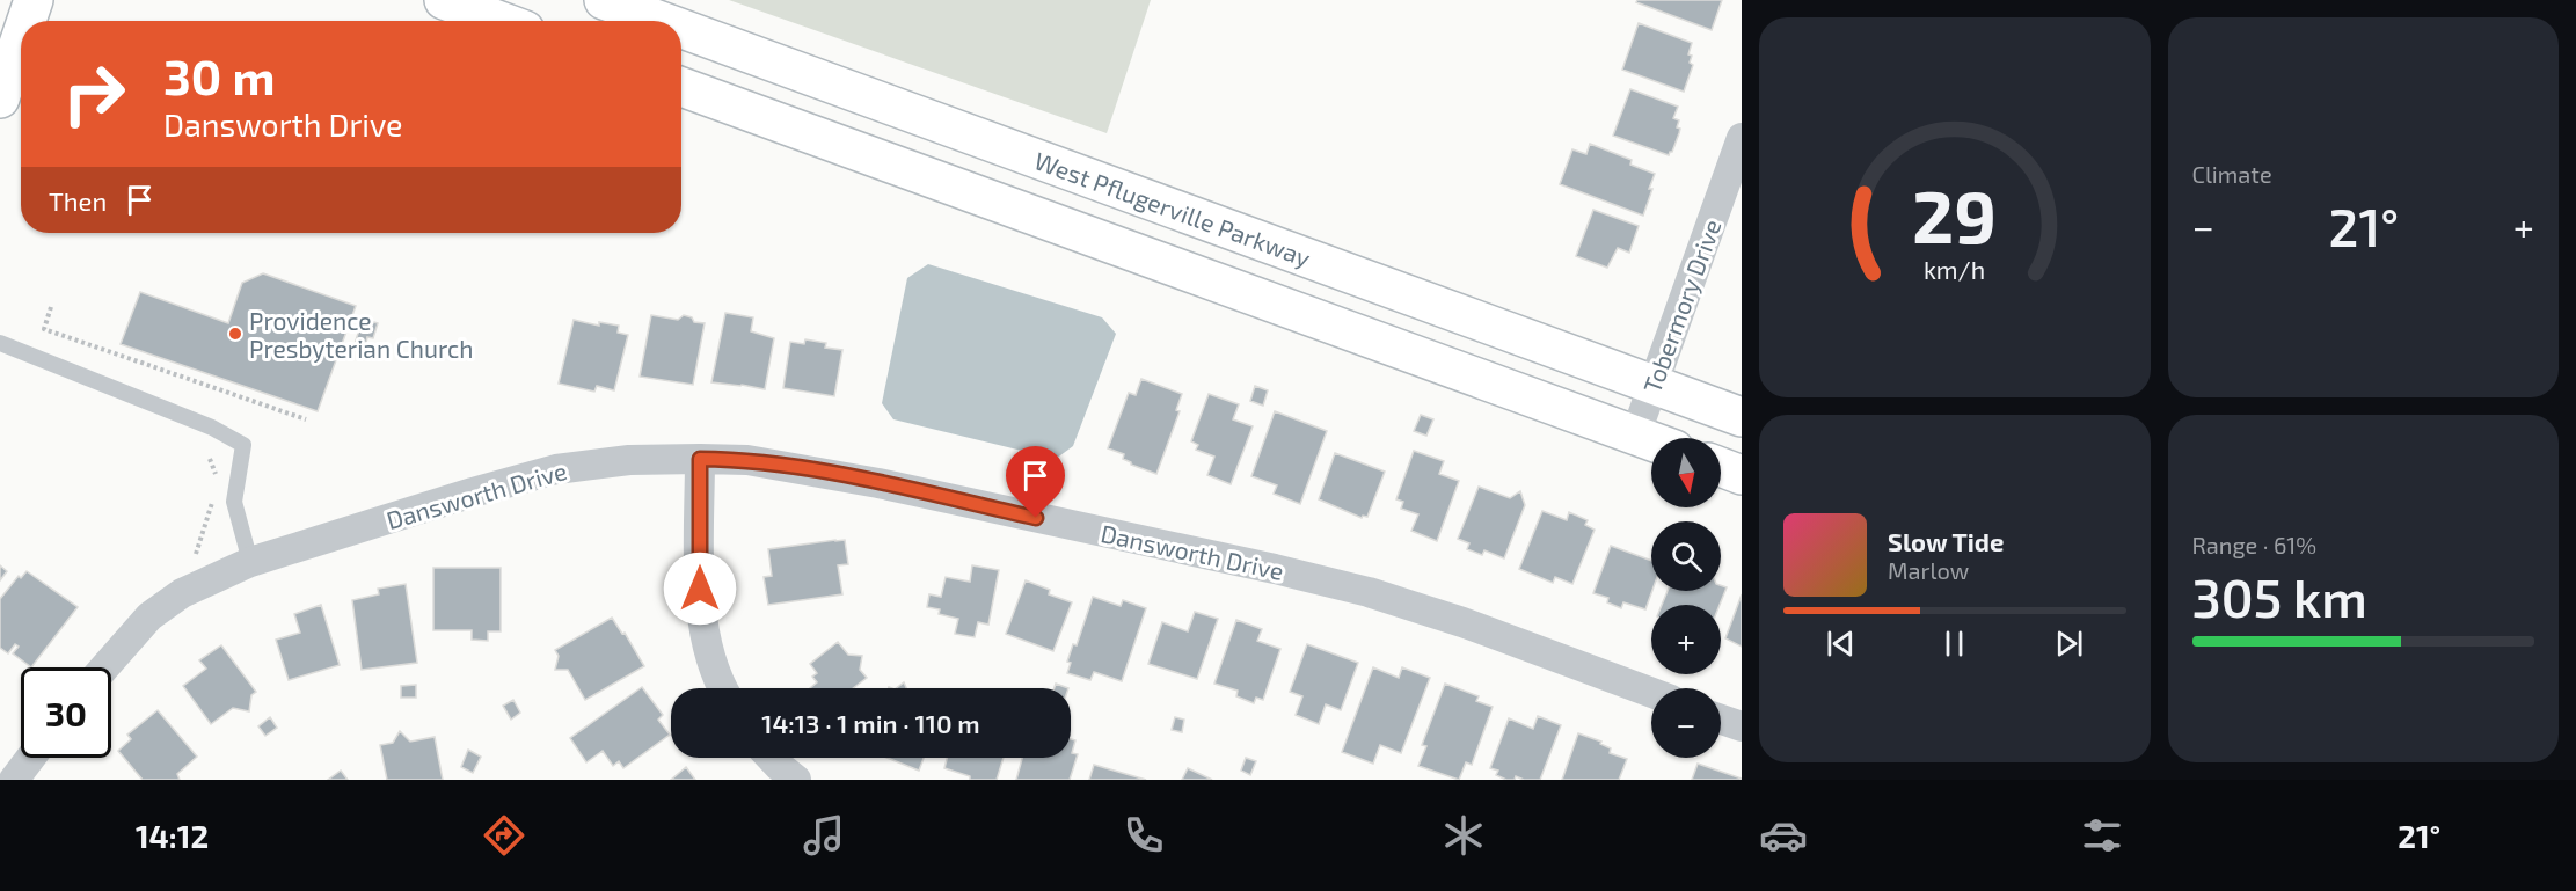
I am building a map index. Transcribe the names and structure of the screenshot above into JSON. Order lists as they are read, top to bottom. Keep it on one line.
{"streets":{"main road":["West Pflugerville Parkway"],"street":["Tobermory Drive","Dansworth Drive"]},"crossings":[["West Pflugerville Parkway","Tobermory Drive"]],"places":["Providence Presbyterian Church"],"north":"bottom","page":{"tile":["Climate",["Range · 61%","305 km"]],"turn":["30 m","Dansworth Drive"],"then":"Then","heat":["−","21°","+"],"map_buttons":["+","−"],"song":["Slow Tide","Marlow"],"limit":"30","trip":"14:13 · 1 min · 110 m","tabs":["14:12","21°"],"gauge":["29","km/h"]}}
